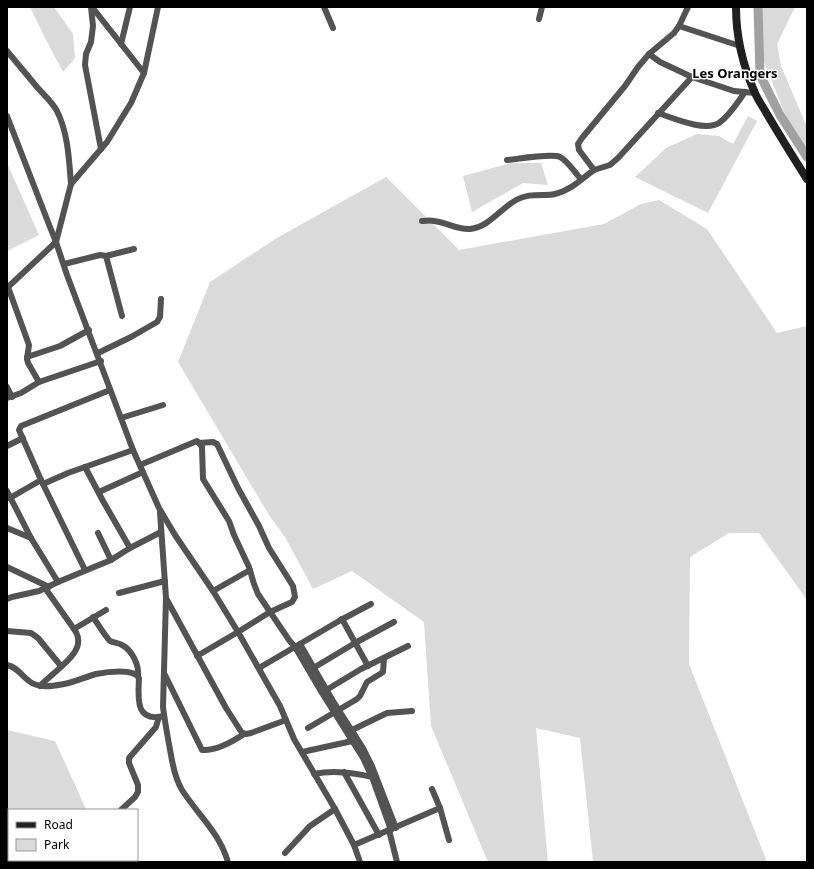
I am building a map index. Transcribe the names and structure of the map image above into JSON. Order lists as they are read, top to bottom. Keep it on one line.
{"districts":["Les Orangers"],"legend":["Road","Park"]}
